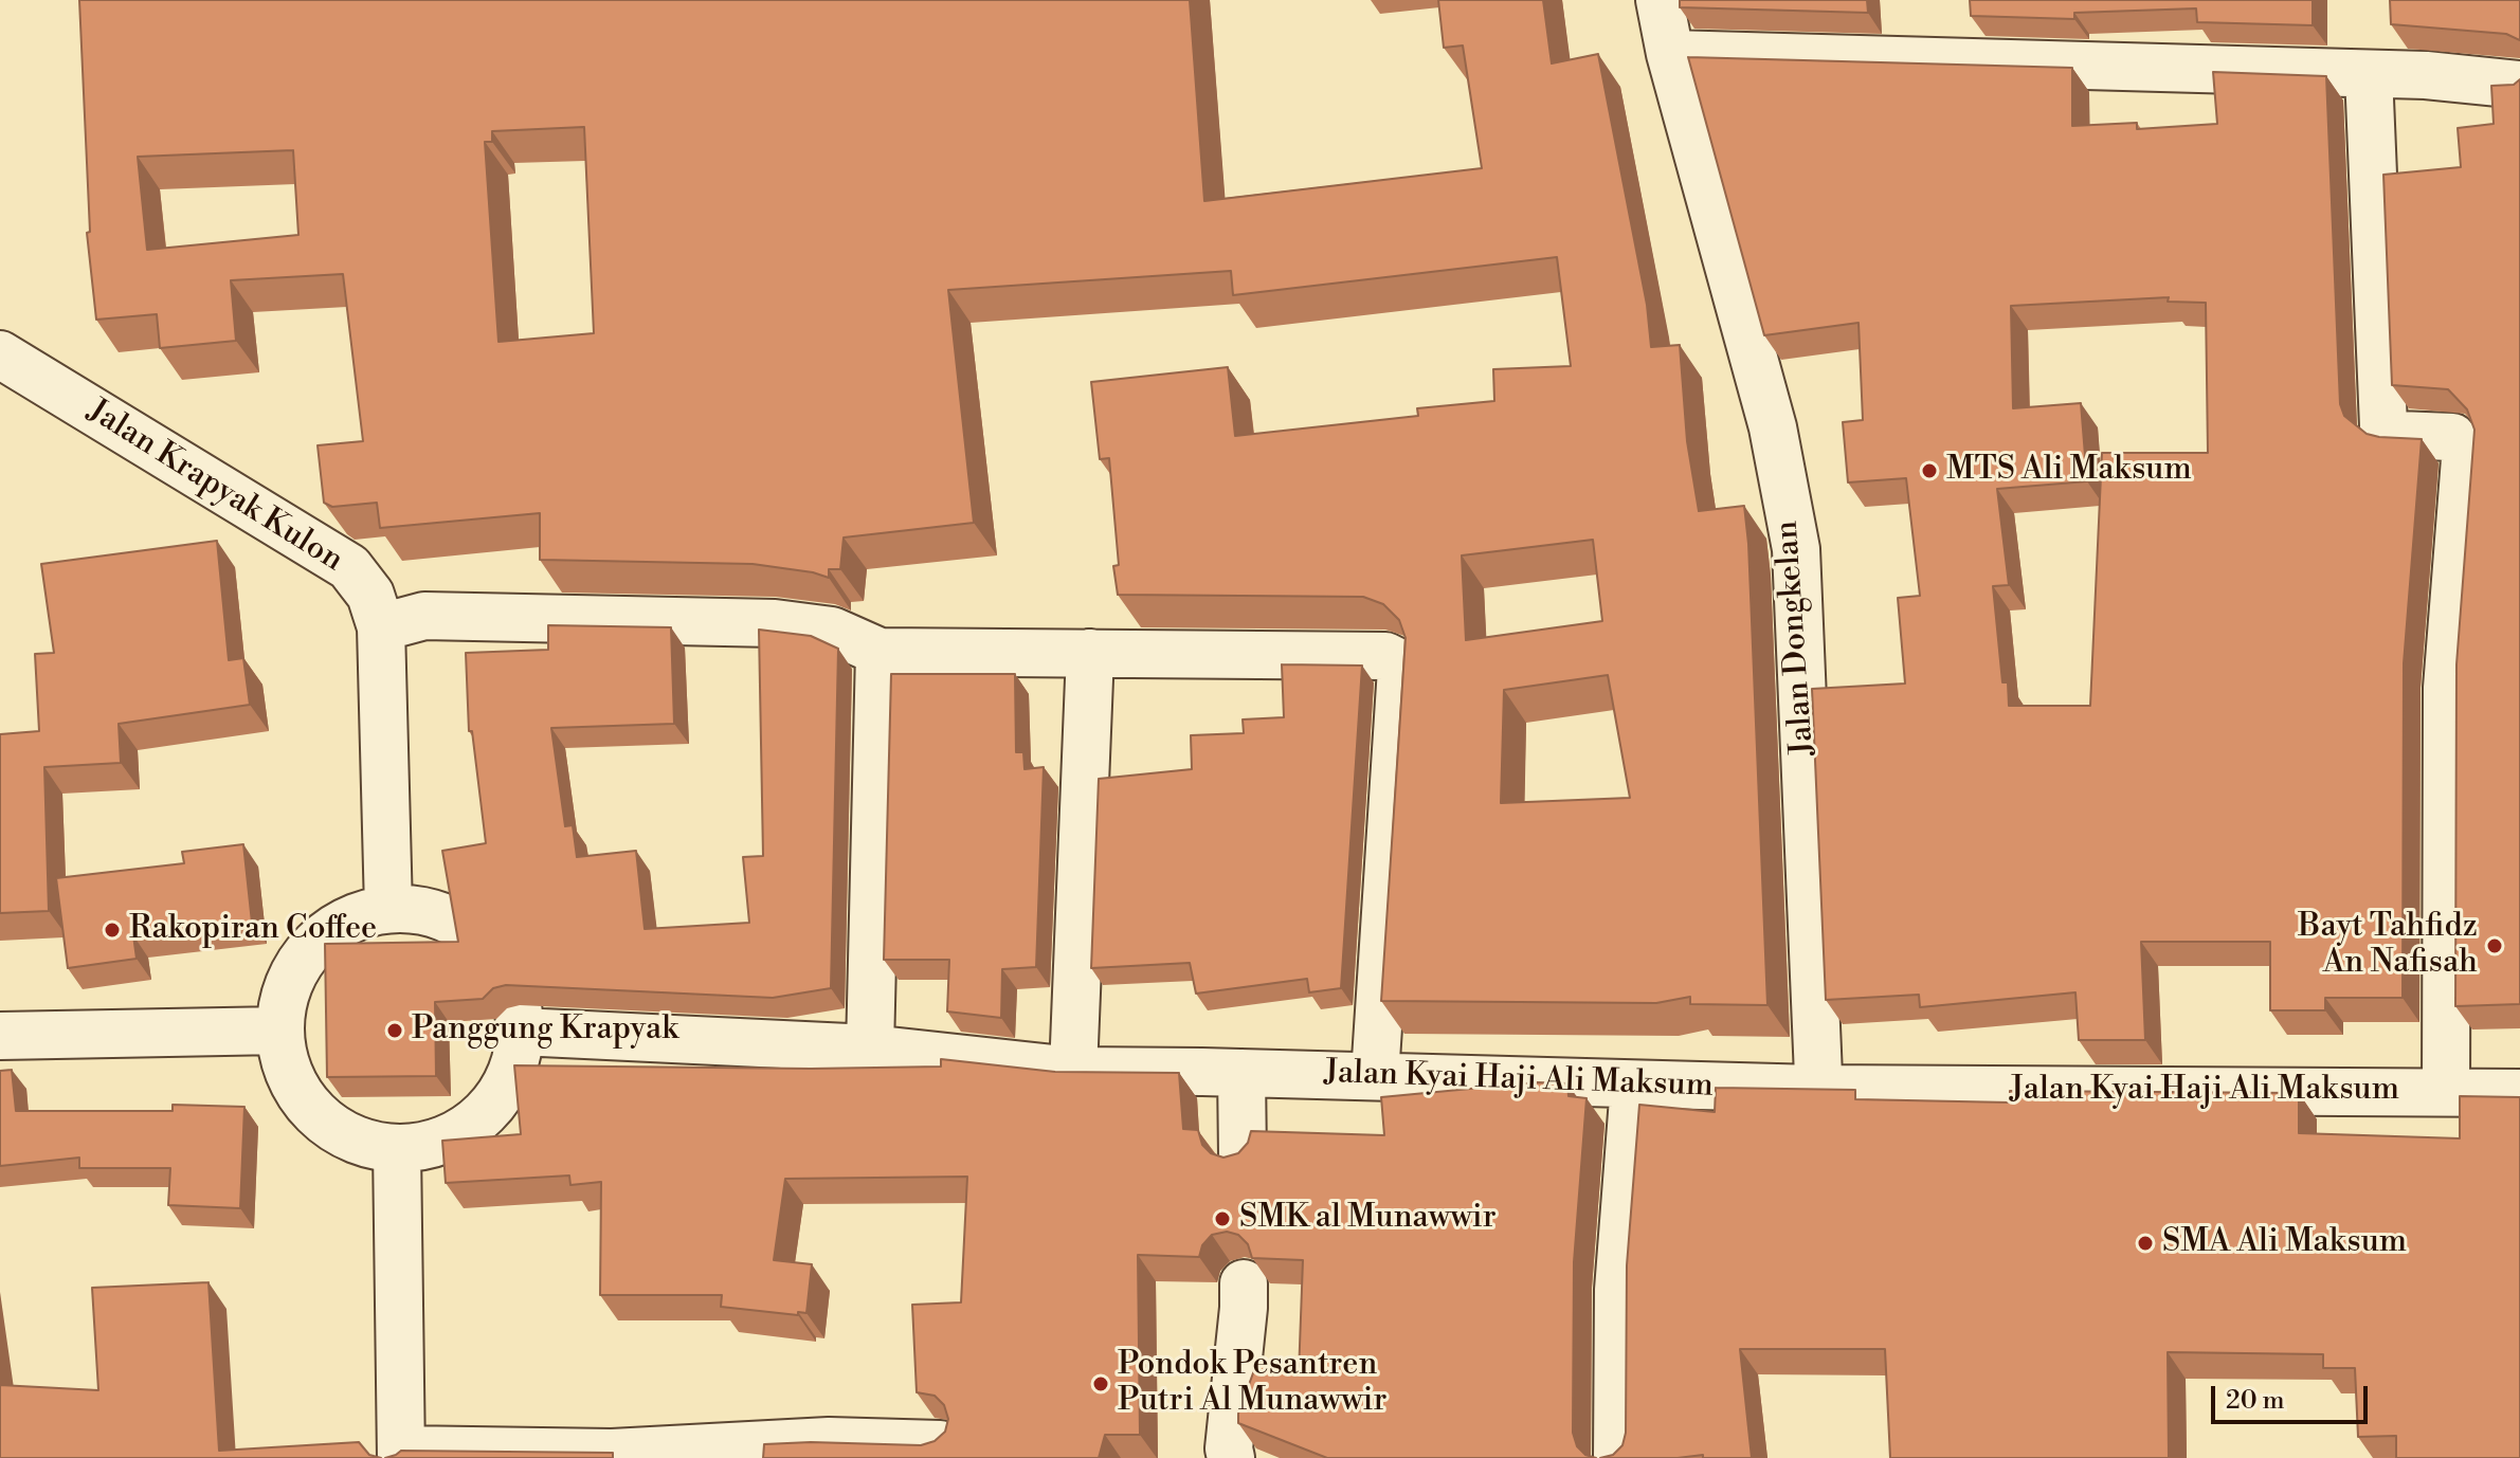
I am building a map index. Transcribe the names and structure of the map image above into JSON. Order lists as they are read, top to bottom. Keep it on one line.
{"streets":{"street":["Jalan Krapyak Kulon","Jalan Dongkelan","Jalan Kyai Haji Ali Maksum"]},"crossings":[["Jalan Krapyak Kulon","Jalan Kyai Haji Ali Maksum"],["Jalan Dongkelan","Jalan Kyai Haji Ali Maksum"]],"places":["MTS Ali Maksum","Rakopiran Coffee","Bayt Tahfidz An Nafisah","Panggung Krapyak","SMK al Munawwir","SMA Ali Maksum","Pondok Pesantren Putri Al Munawwir"],"scale_bar":"20 m"}
